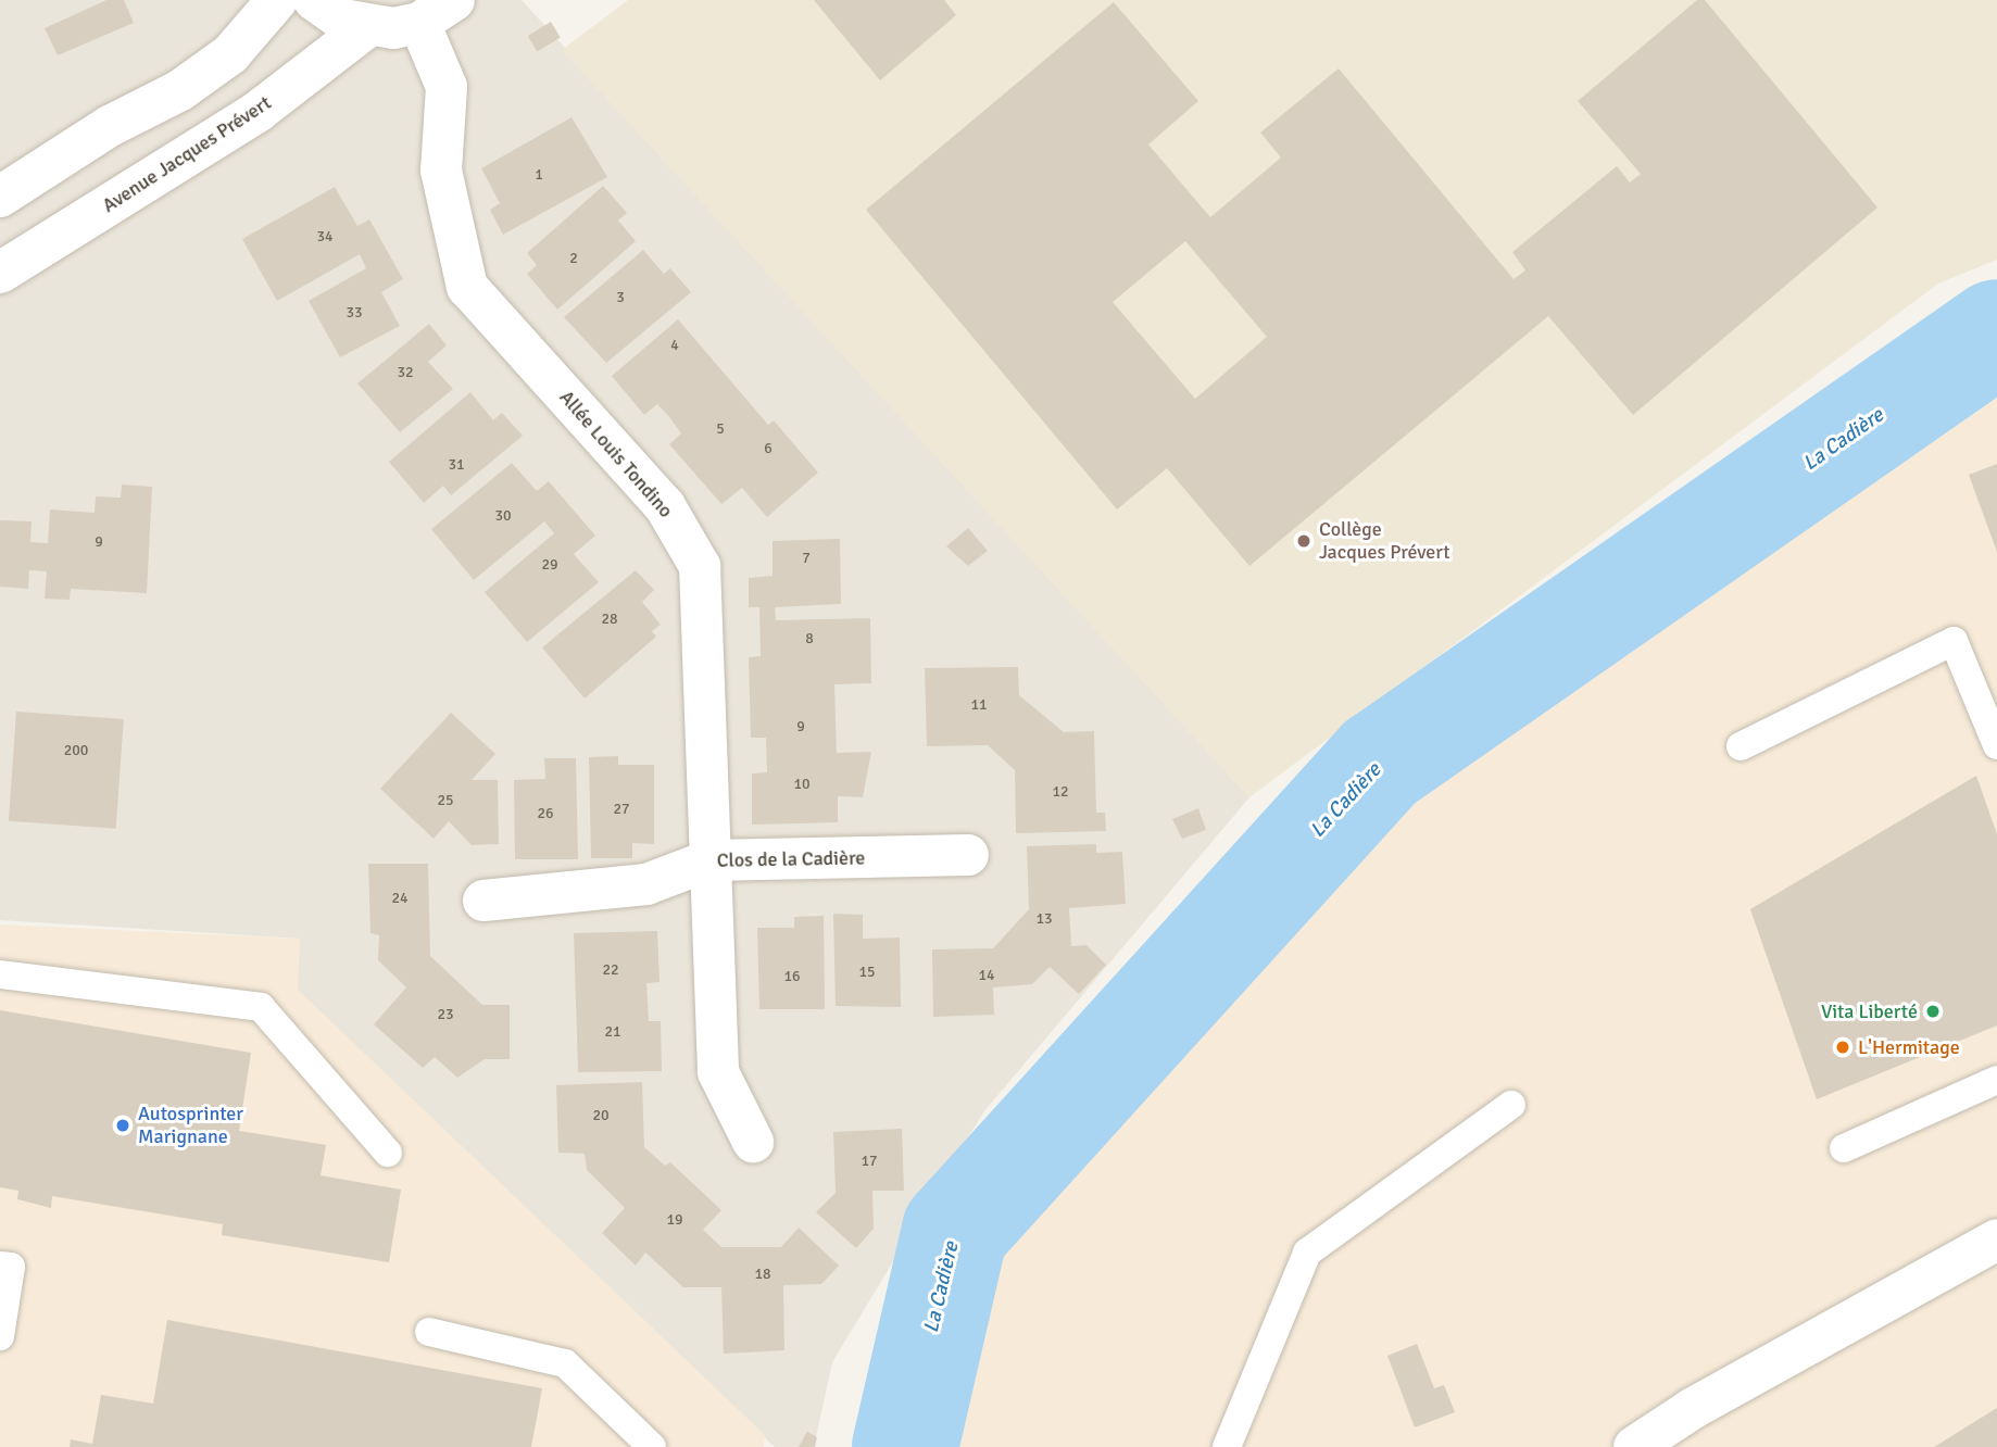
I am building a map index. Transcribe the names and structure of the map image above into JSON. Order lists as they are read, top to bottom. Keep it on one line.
{"streets":{"street":["Avenue Jacques Prévert","Allée Louis Tondino","Clos de la Cadière"]},"crossings":[["Allée Louis Tondino","Clos de la Cadière"]],"water":["La Cadière"],"places":["Collège Jacques Prévert","Vita Liberté","L'Hermitage","Autosprinter Marignane"],"house_numbers":["1","34","2","3","33","4","32","5","6","31","30","9","7","29","28","8","11","9","200","10","12","25","27","26","24","13","22","15","14","16","23","21","20","17","19","18"]}
